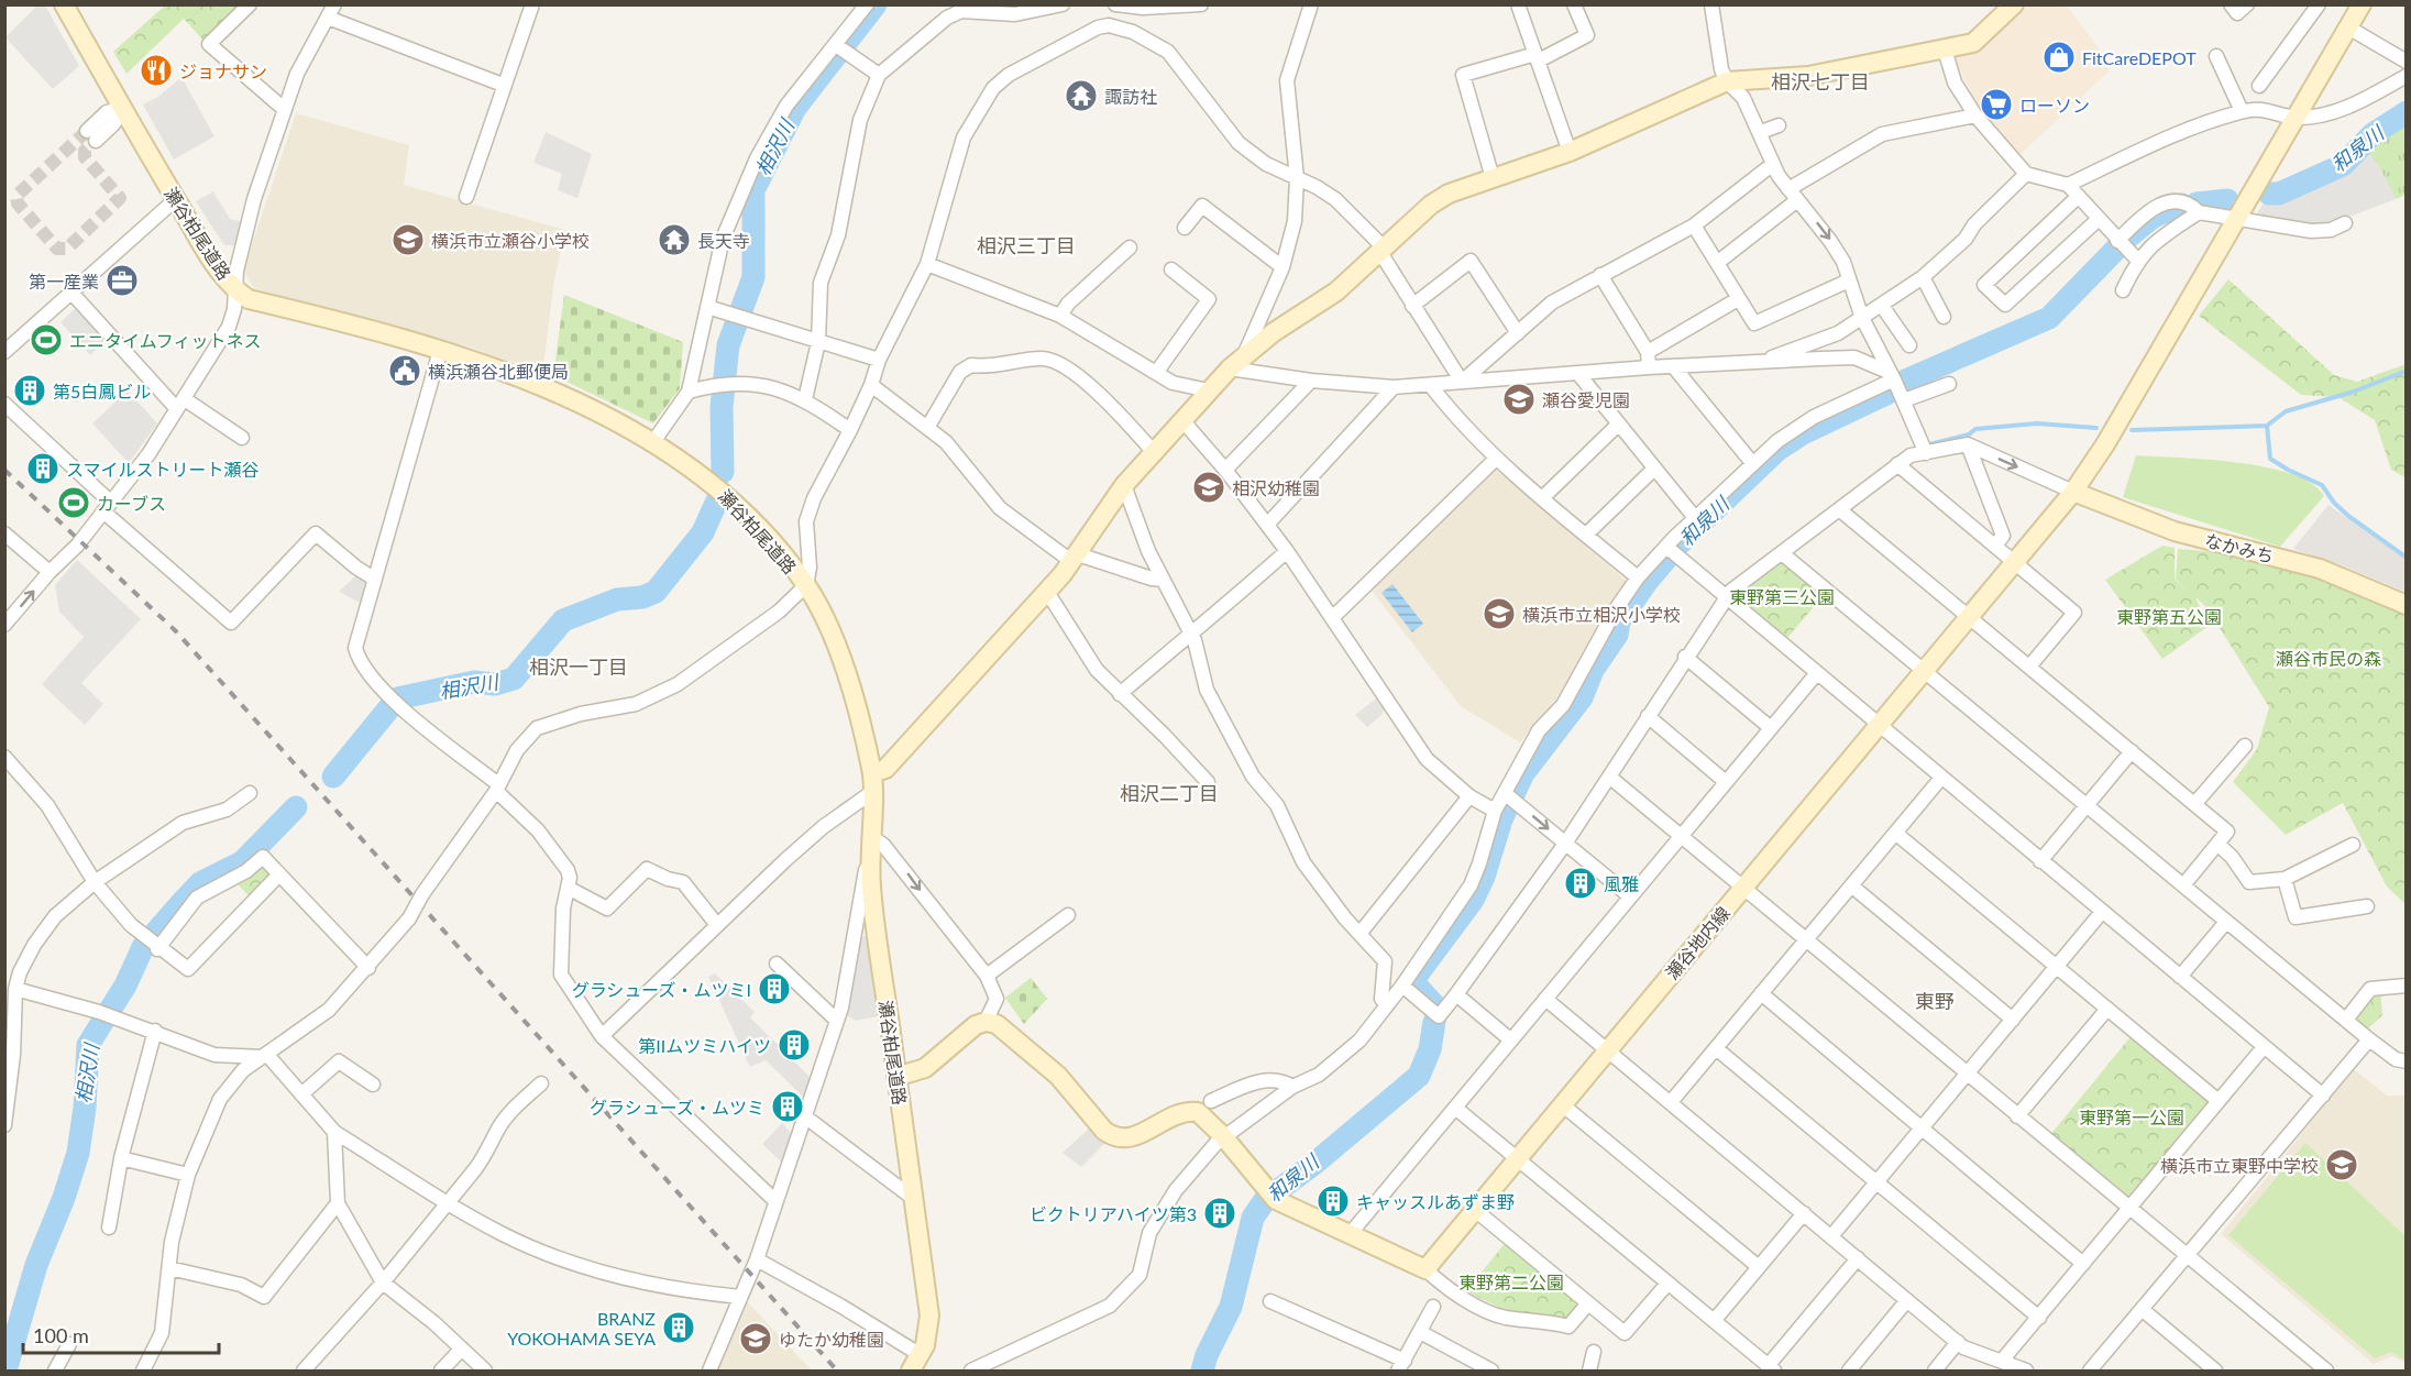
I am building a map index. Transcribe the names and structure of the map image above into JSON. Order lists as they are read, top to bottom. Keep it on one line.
{"streets":{"street":["瀬谷柏尾道路","なかみち","瀬谷地内線"]},"crossings":[["なかみち","瀬谷地内線"]],"districts":["相沢七丁目","相沢三丁目","相沢一丁目","相沢二丁目","東野"],"water":["相沢川","和泉川"],"parks":["東野第三公園","東野第五公園","瀬谷市民の森","東野第一公園","東野第二公園"],"places":{"shop":["FitCareDEPOT"],"restaurant":["ジョナサン"],"temple":["諏訪社","長天寺"],"supermarket":["ローソン"],"school or university":["横浜市立瀬谷小学校","瀬谷愛児園","相沢幼稚園","横浜市立相沢小学校","横浜市立東野中学校","ゆたか幼稚園"],"office":["第一産業"],"sports":["エニタイムフィットネス","カーブス"],"public building":["横浜瀬谷北郵便局"],"building":["第5白鳳ビル","スマイルストリート瀬谷","風雅","グラシューズ・ムツミI","第IIムツミハイツ","グラシューズ・ムツミ","キャッスルあずま野","ビクトリアハイツ第3","BRANZ YOKOHAMA SEYA"]},"scale_bar":"100 m"}
